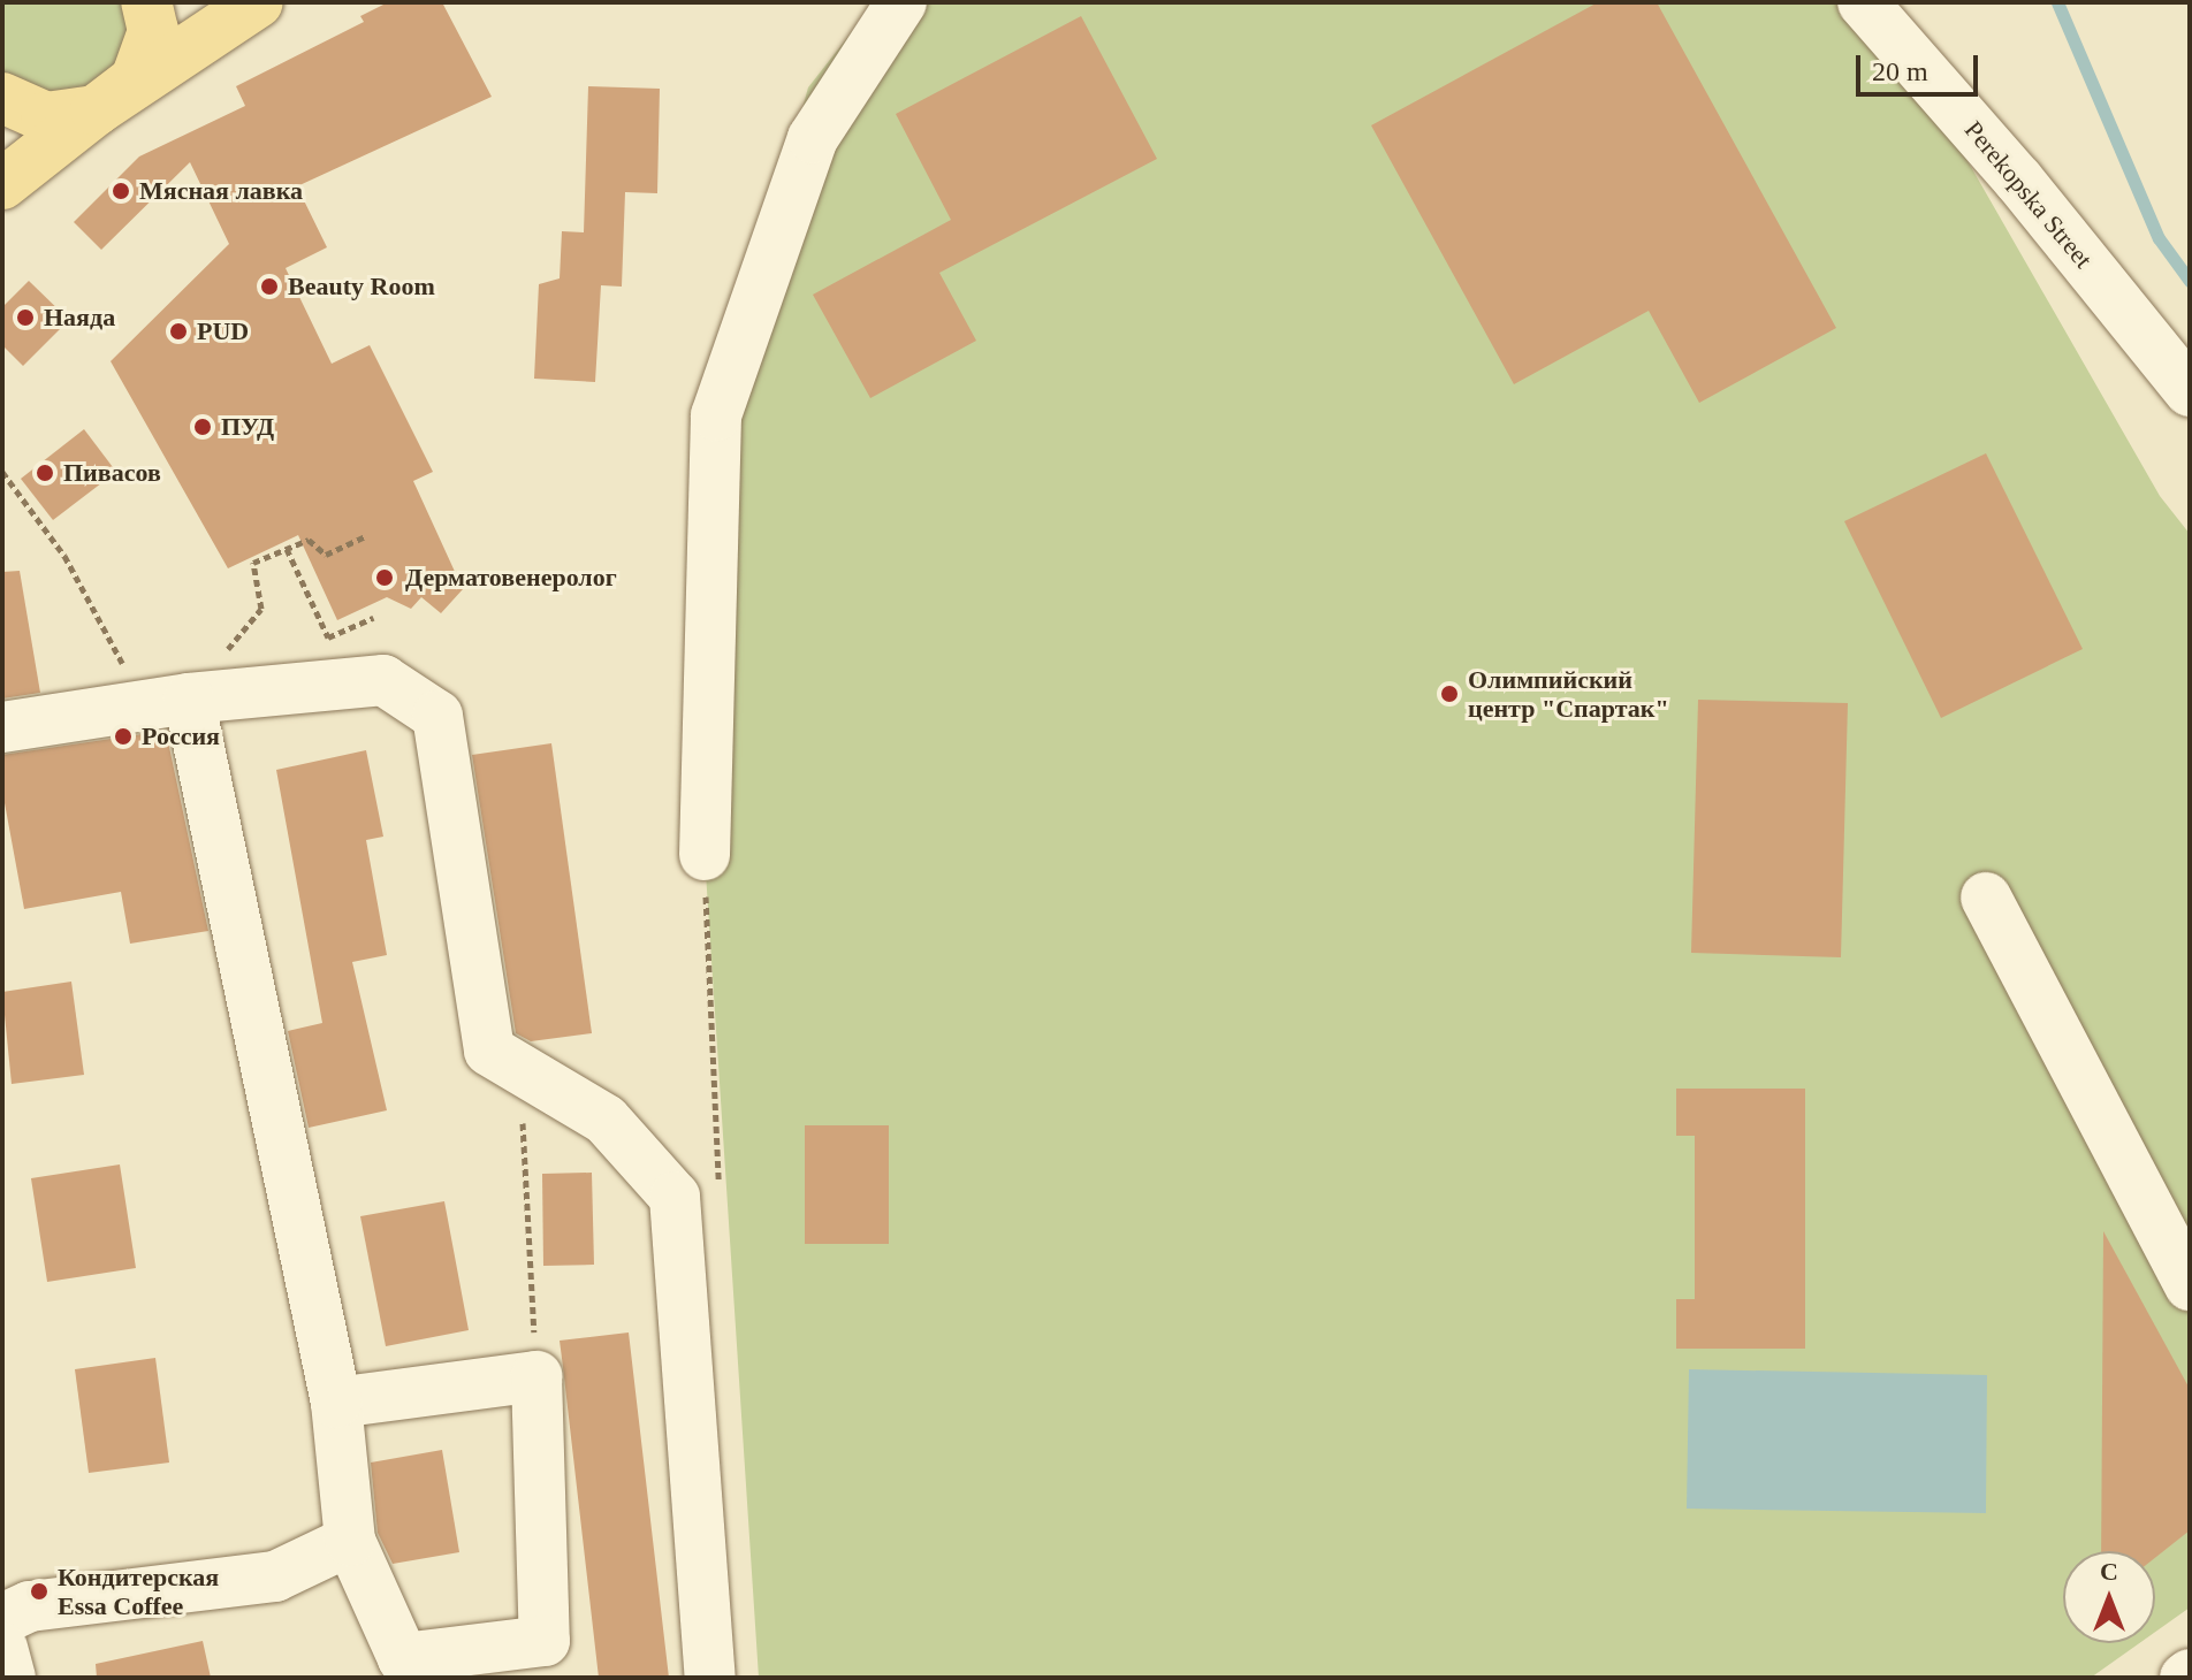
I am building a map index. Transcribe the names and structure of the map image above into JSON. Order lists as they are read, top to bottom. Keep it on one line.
{"streets":{"street":["Perekopska Street"]},"places":["Мясная лавка","Beauty Room","Наяда","PUD","ПУД","Пивасов","Дерматовенеролог","Олимпийский центр \"Спартак\"","Россия","Кондитерская Essa Coffee"],"scale_bar":"20 m","north":"top"}
